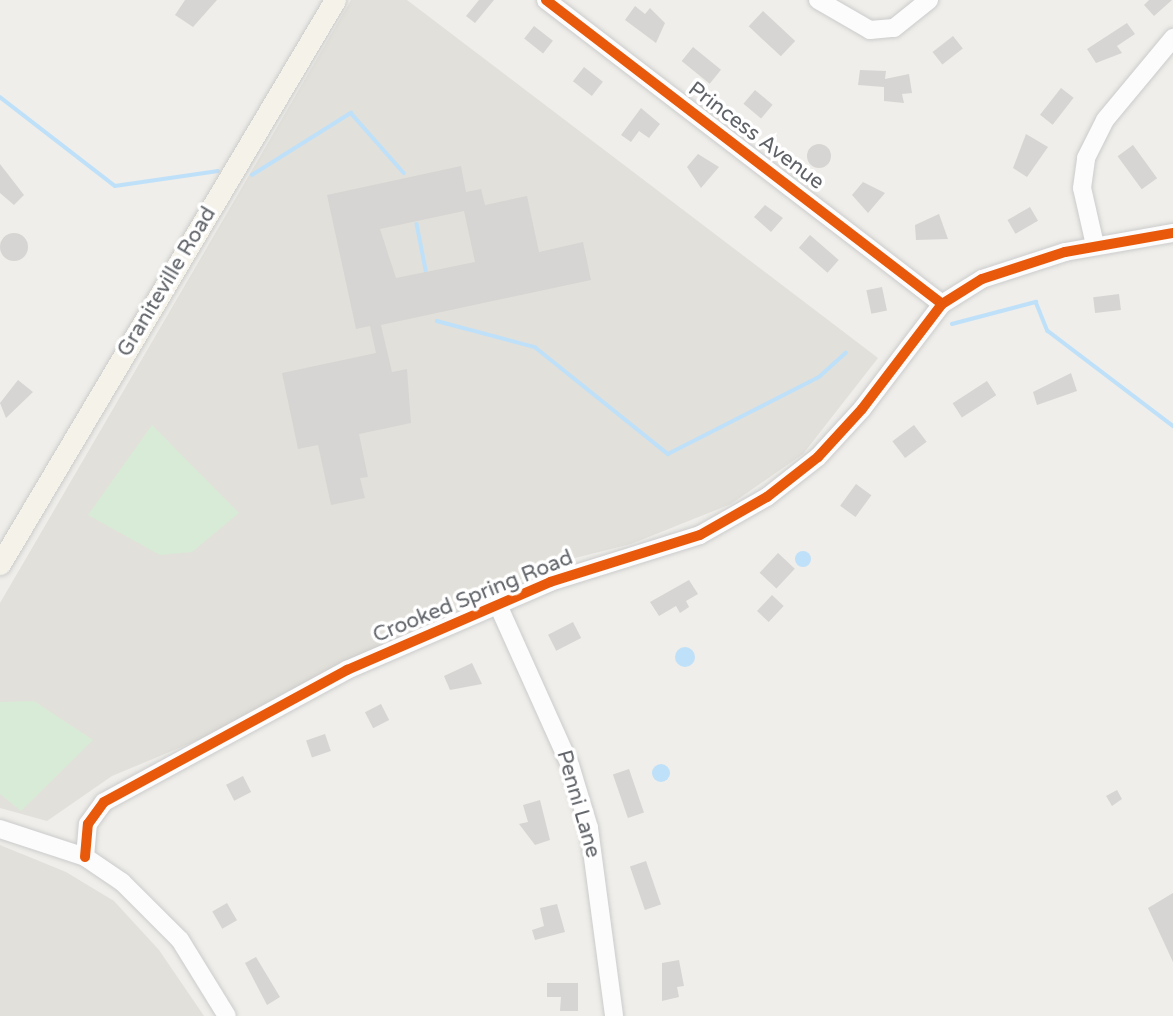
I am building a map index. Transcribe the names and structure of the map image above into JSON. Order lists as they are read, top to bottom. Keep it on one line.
{"streets":{"main road":["Graniteville Road"],"street":["Princess Avenue","Crooked Spring Road","Penni Lane"]},"crossings":[["Princess Avenue","Crooked Spring Road"],["Crooked Spring Road","Penni Lane"]]}
